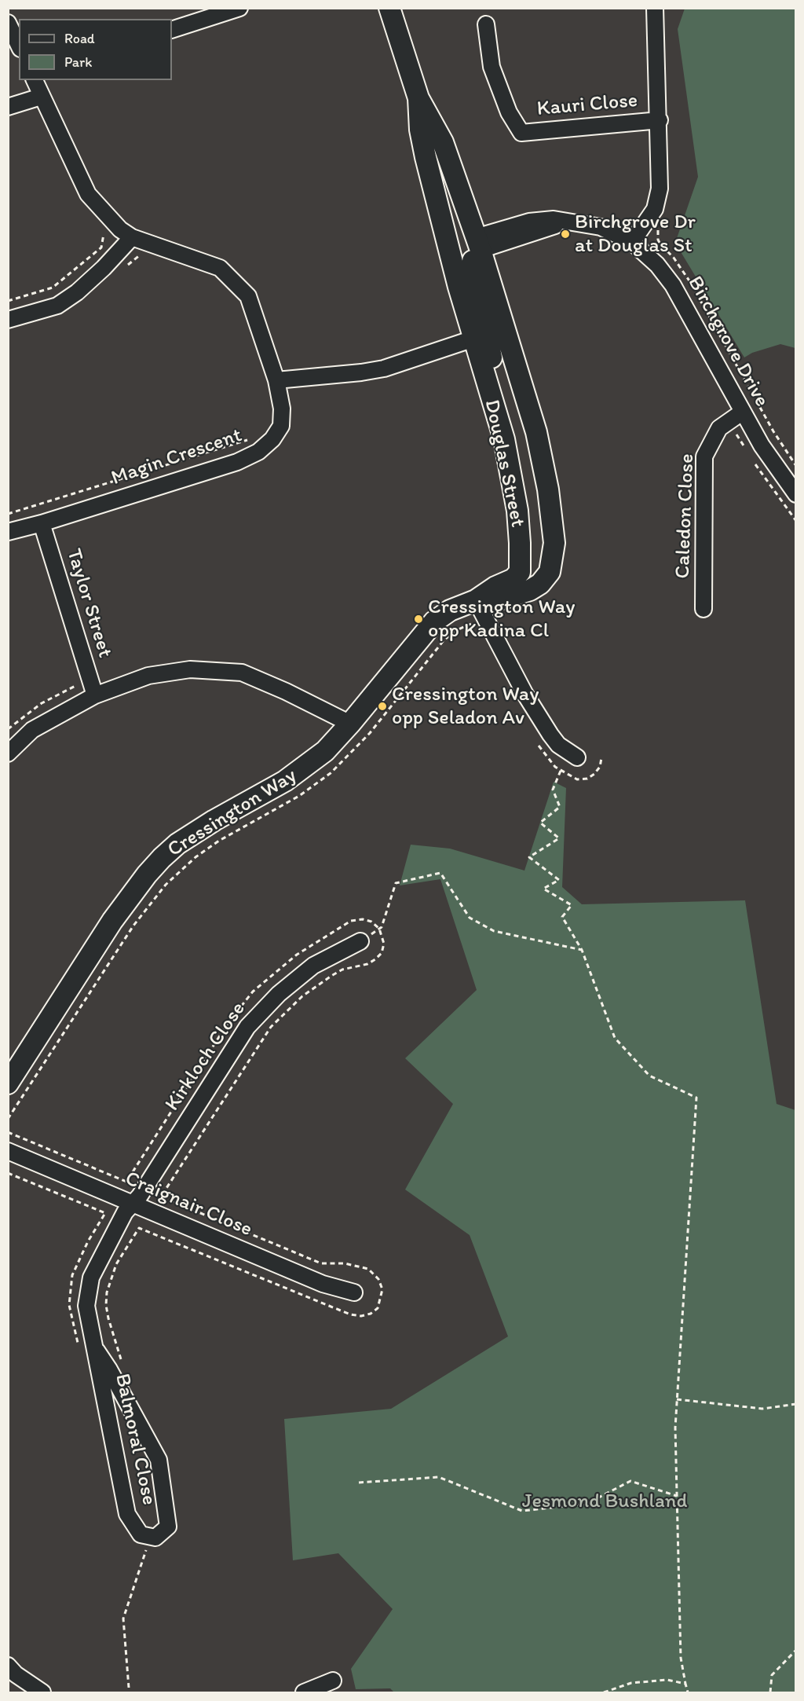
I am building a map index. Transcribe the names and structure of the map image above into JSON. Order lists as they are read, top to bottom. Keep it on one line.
{"streets":{"street":["Kauri Close","Birchgrove Drive","Magin Crescent","Douglas Street","Caledon Close","Taylor Street","Cressington Way","Kirkloch Close","Craignair Close","Balmoral Close"]},"crossings":[["Birchgrove Drive","Douglas Street"],["Birchgrove Drive","Caledon Close"],["Magin Crescent","Taylor Street"],["Douglas Street","Cressington Way"],["Kirkloch Close","Craignair Close"],["Kirkloch Close","Balmoral Close"],["Craignair Close","Balmoral Close"]],"parks":["Jesmond Bushland"],"places":["Birchgrove Dr at Douglas St","Cressington Way opp Kadina Cl","Cressington Way opp Seladon Av"],"legend":["Road","Park"]}
